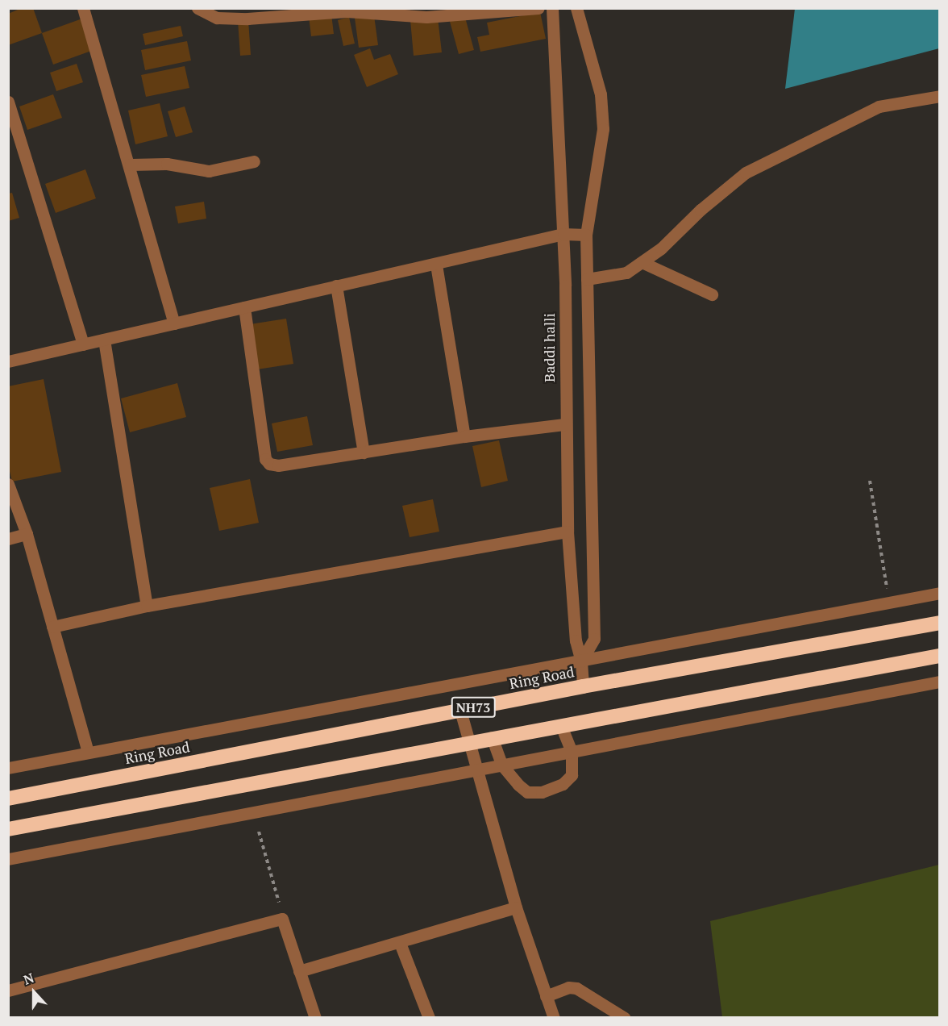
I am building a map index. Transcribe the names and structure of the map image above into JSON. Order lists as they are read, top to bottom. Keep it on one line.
{"streets":{"highway":["Ring Road","NH73"],"street":["Baddi halli"]},"crossings":[["Baddi halli","Ring Road"]],"north":"top"}
